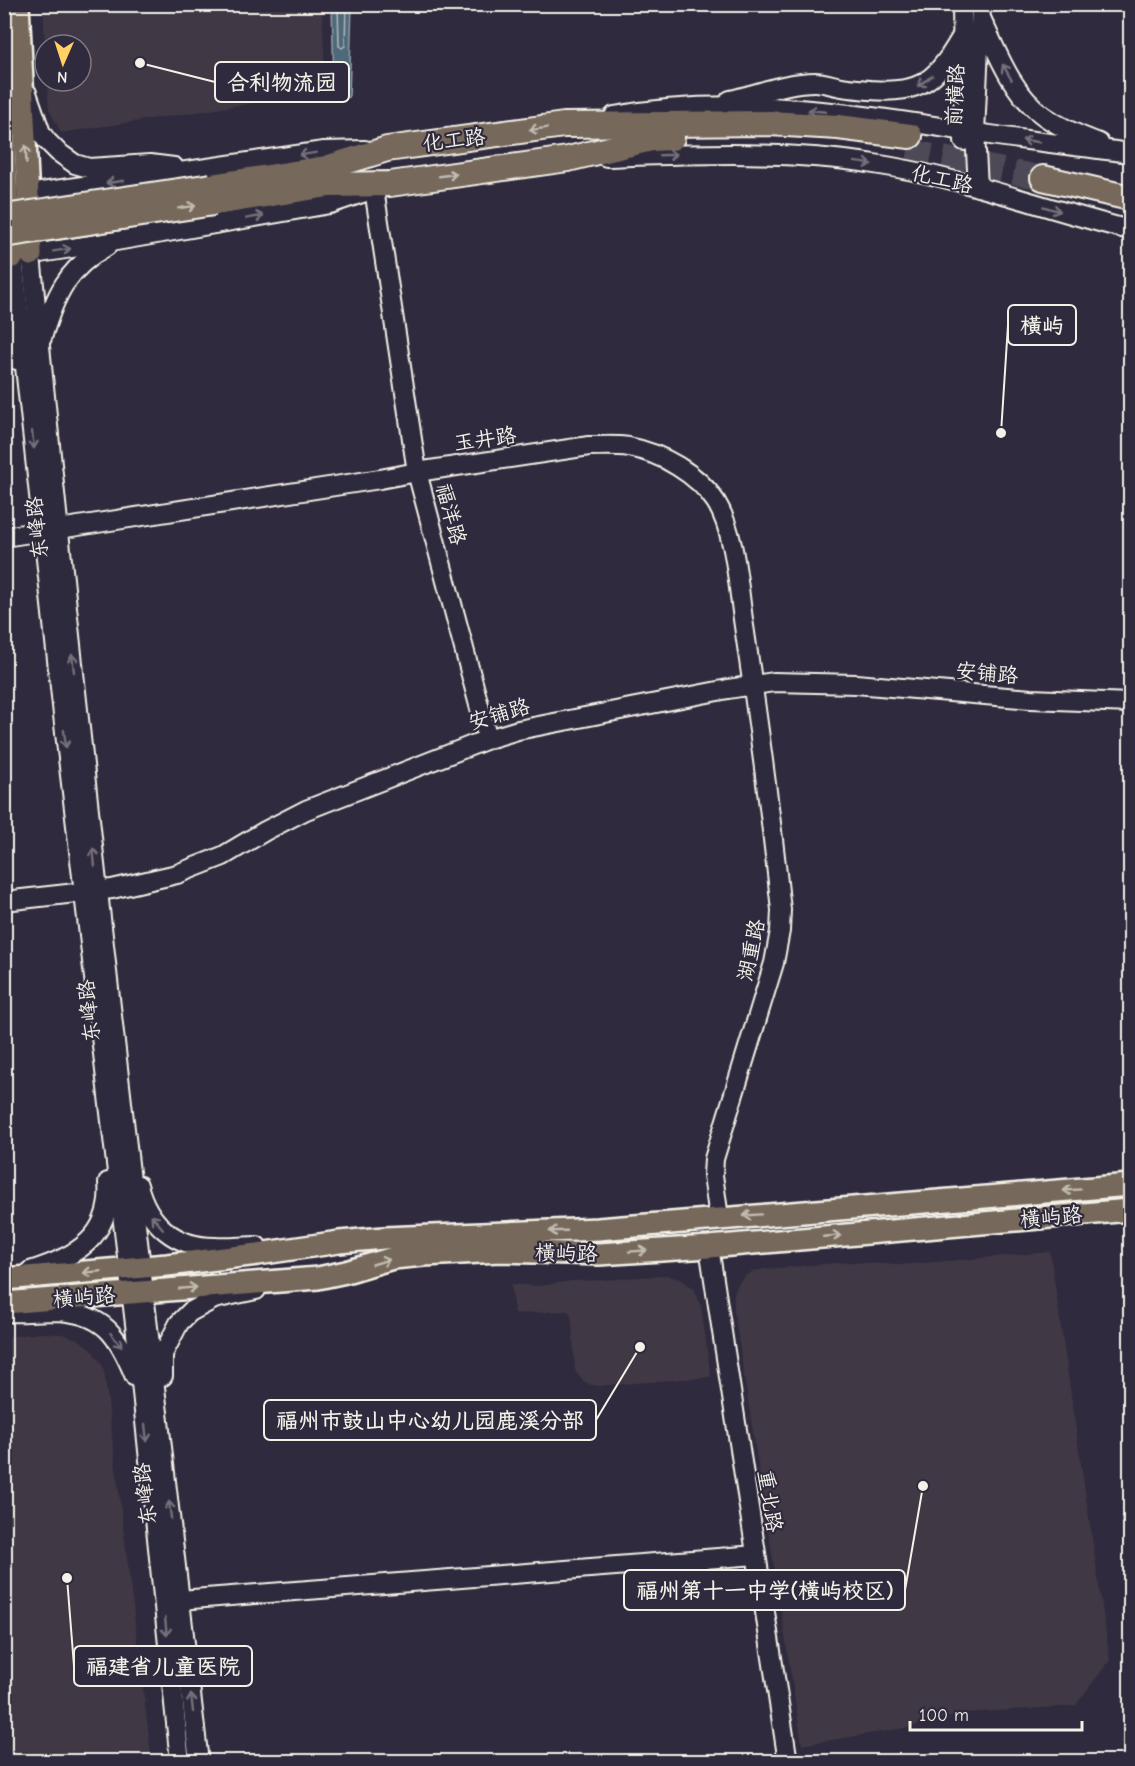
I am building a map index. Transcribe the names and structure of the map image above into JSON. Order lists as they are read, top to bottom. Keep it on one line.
{"streets":{"highway":["化工路"],"main road":["前横路","玉井路","福洋路","东峰路","安铺路","湖重路","横屿路","重北路"]},"crossings":[["前横路","化工路"],["化工路","福洋路"],["化工路","东峰路"],["玉井路","福洋路"],["玉井路","东峰路"],["玉井路","安铺路"],["玉井路","湖重路"],["福洋路","安铺路"],["东峰路","安铺路"],["东峰路","横屿路"],["安铺路","湖重路"],["湖重路","横屿路"],["横屿路","重北路"]],"places":["合利物流园","横屿","福州市鼓山中心幼儿园鹿溪分部","福州第十一中学(横屿校区)","福建省儿童医院"],"scale_bar":"100 m","north":"bottom"}
